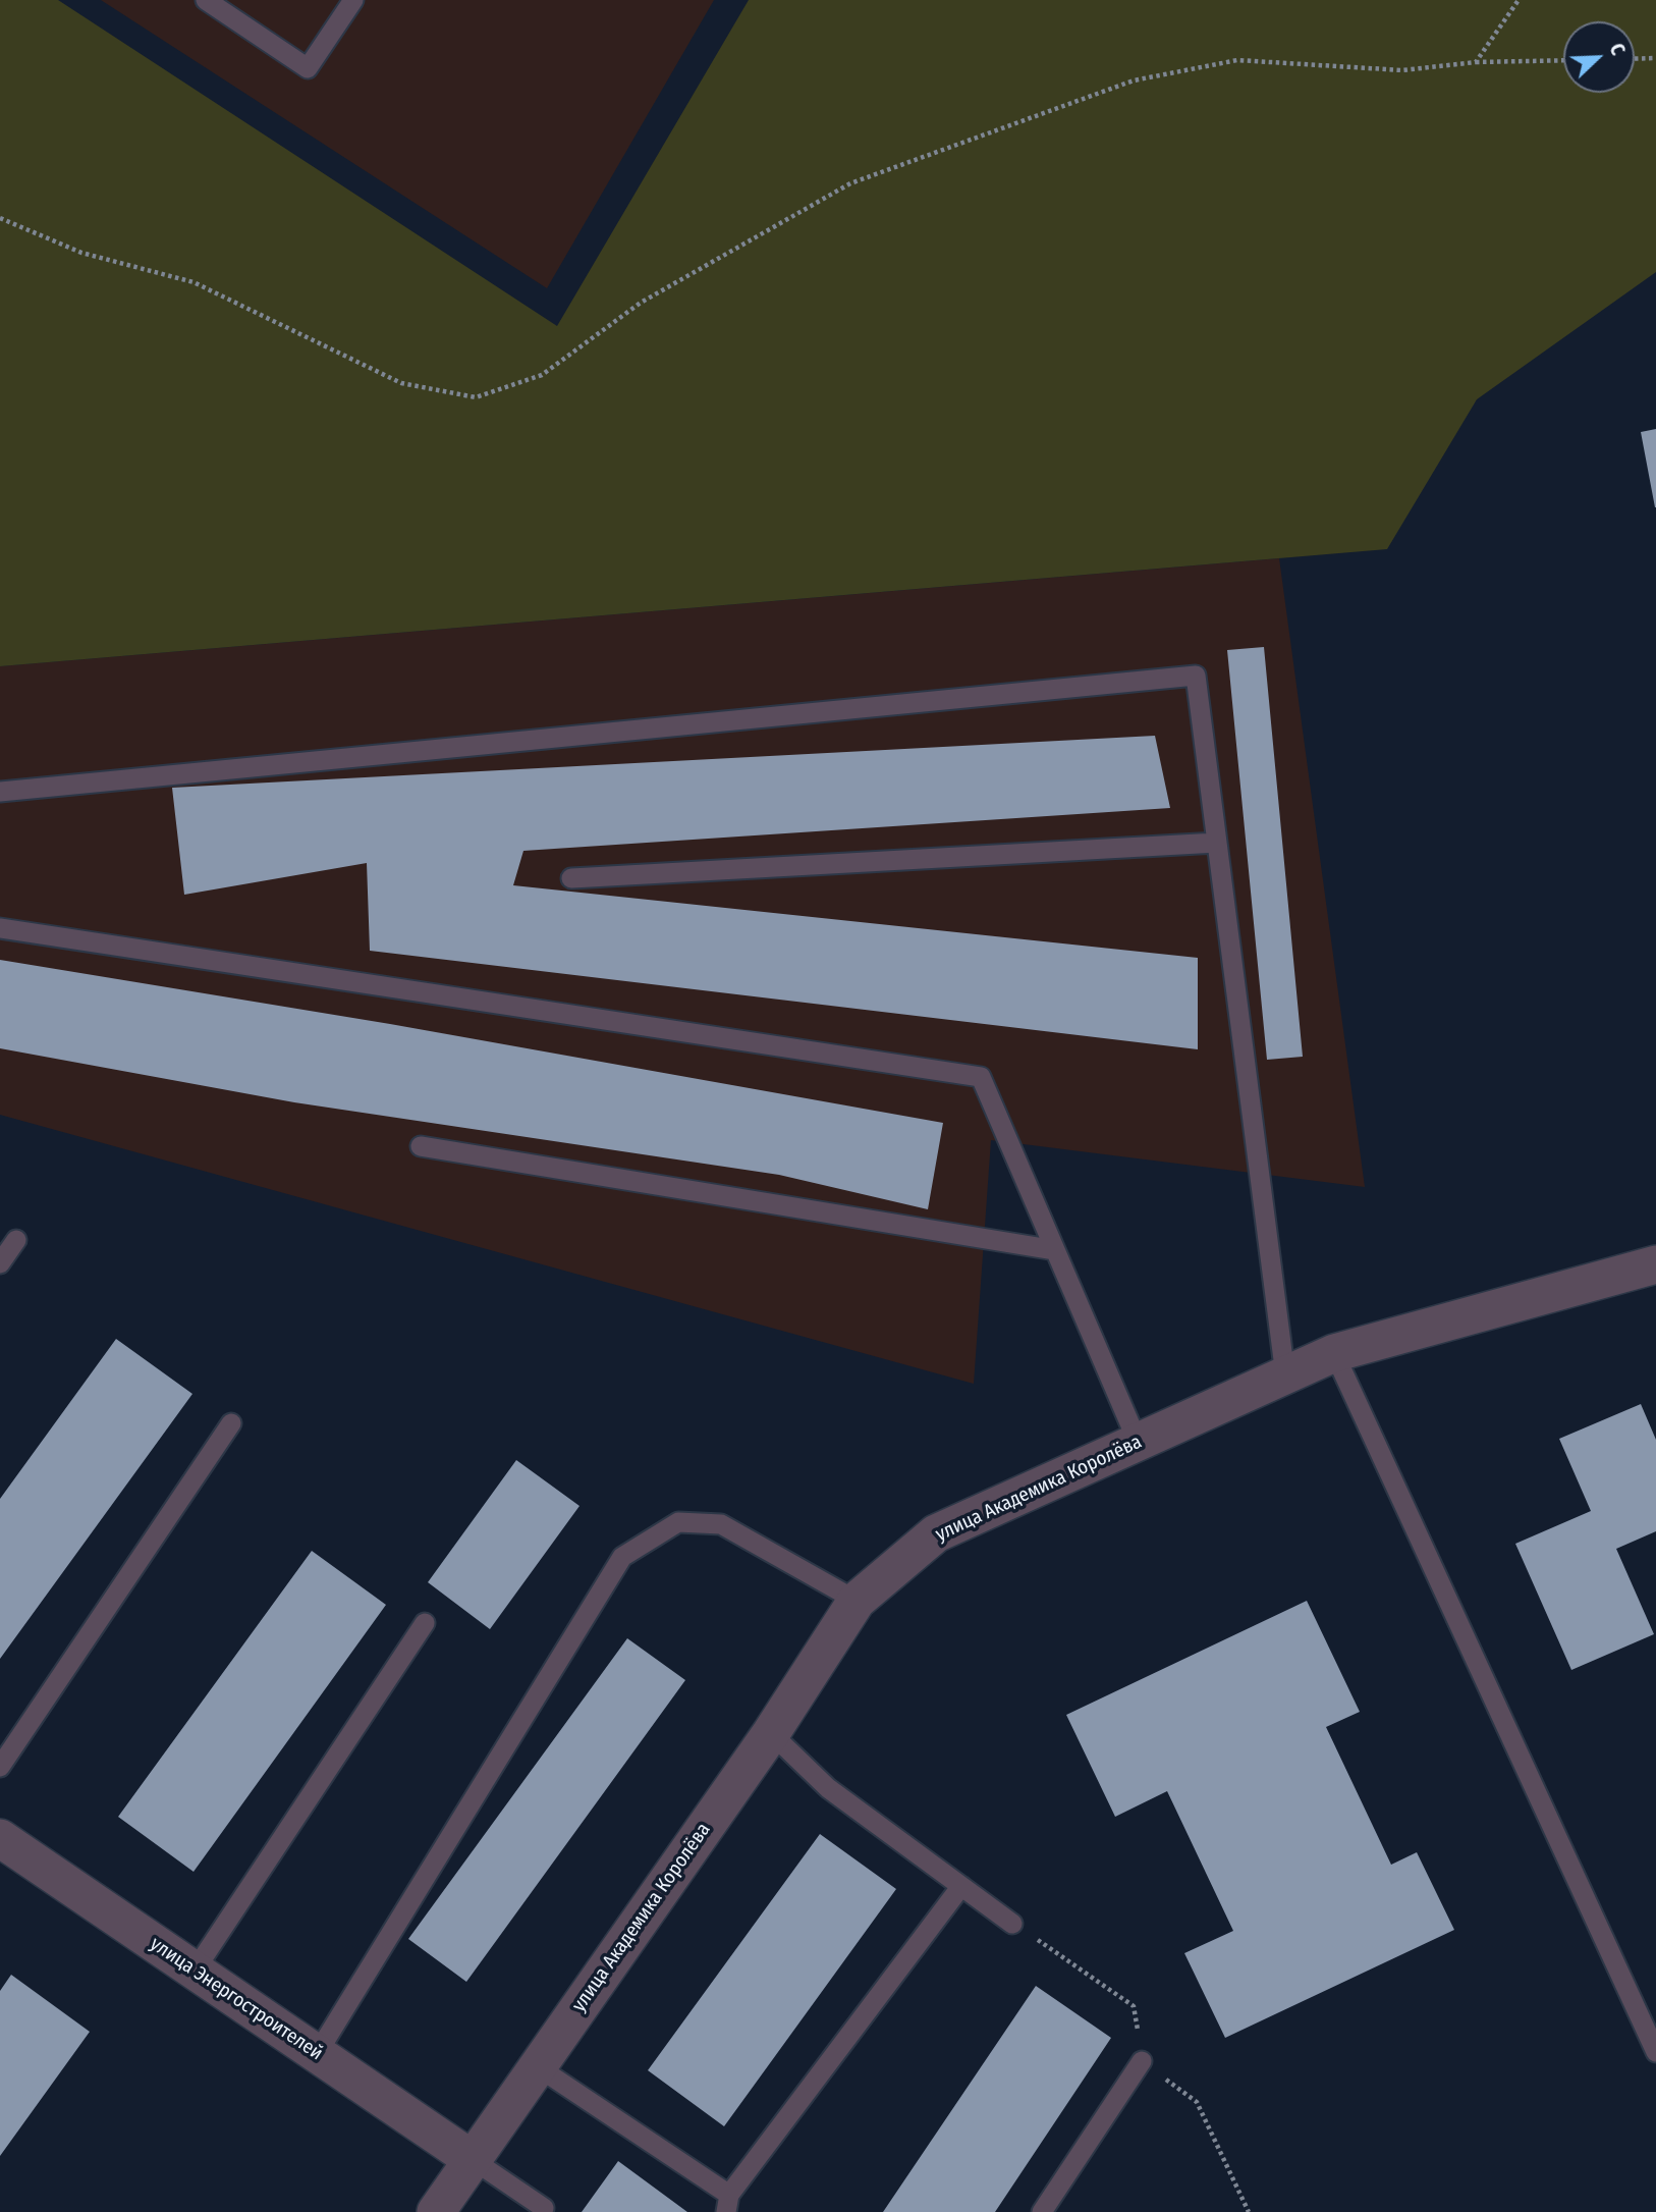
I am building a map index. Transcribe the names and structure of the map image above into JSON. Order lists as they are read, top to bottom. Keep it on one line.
{"streets":{"street":["улица Академика Королёва","улица Энергостроителей"]},"crossings":[["улица Академика Королёва","улица Энергостроителей"]],"north":"top right"}
